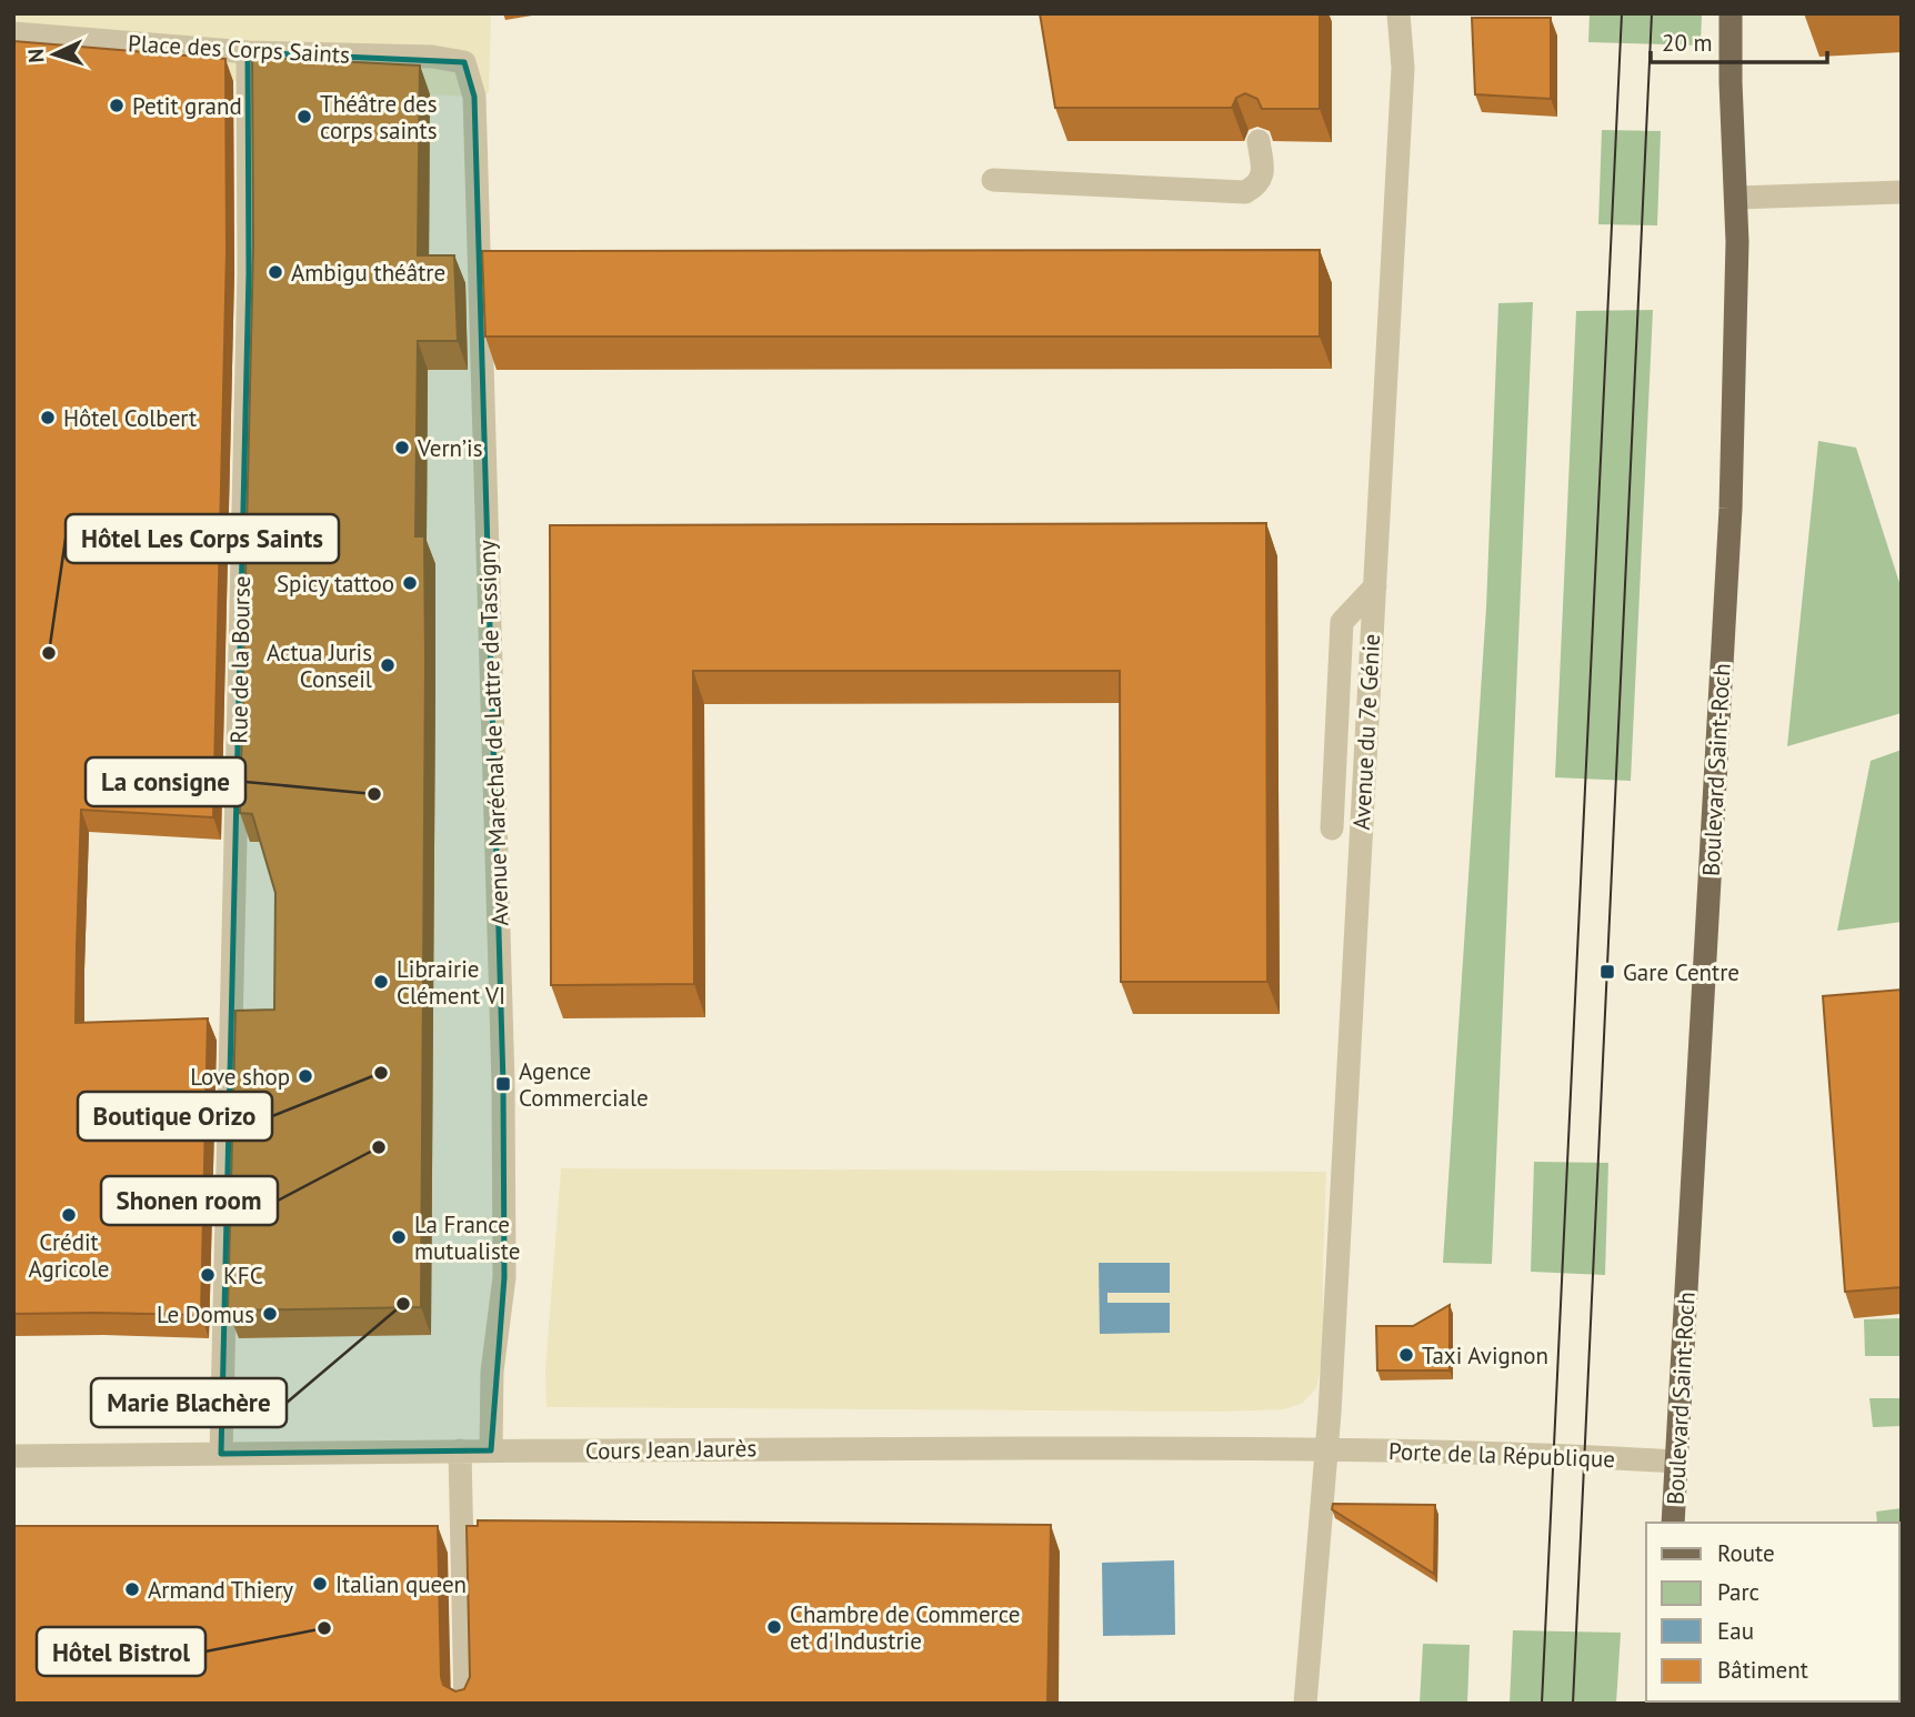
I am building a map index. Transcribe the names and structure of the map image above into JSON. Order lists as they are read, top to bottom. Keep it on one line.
{"streets":{"main road":["Boulevard Saint-Roch"],"street":["Place des Corps Saints","Rue de la Bourse","Avenue du 7e Génie","Avenue Maréchal de Lattre de Tassigny","Cours Jean Jaurès","Porte de la République"]},"crossings":[["Place des Corps Saints","Rue de la Bourse"],["Place des Corps Saints","Avenue Maréchal de Lattre de Tassigny"],["Rue de la Bourse","Cours Jean Jaurès"],["Avenue du 7e Génie","Cours Jean Jaurès"],["Avenue du 7e Génie","Porte de la République"],["Avenue Maréchal de Lattre de Tassigny","Cours Jean Jaurès"],["Boulevard Saint-Roch","Porte de la République"],["Cours Jean Jaurès","Porte de la République"]],"places":{"other":["Petit grand","Théâtre des corps saints","Ambigu théâtre","Hôtel Colbert","Vern’is","Spicy tattoo","Hôtel Les Corps Saints","Actua Juris Conseil","La consigne","Librairie Clément VI","Boutique Orizo","Love shop","Shonen room","Crédit Agricole","La France mutualiste","KFC","Marie Blachère","Le Domus","Taxi Avignon","Italian queen","Armand Thiery","Chambre de Commerce et d'Industrie","Hôtel Bistrol"],"transit":["Gare Centre","Agence Commerciale"]},"legend":["Route","Parc","Eau","Bâtiment"],"scale_bar":"20 m","north":"left"}
